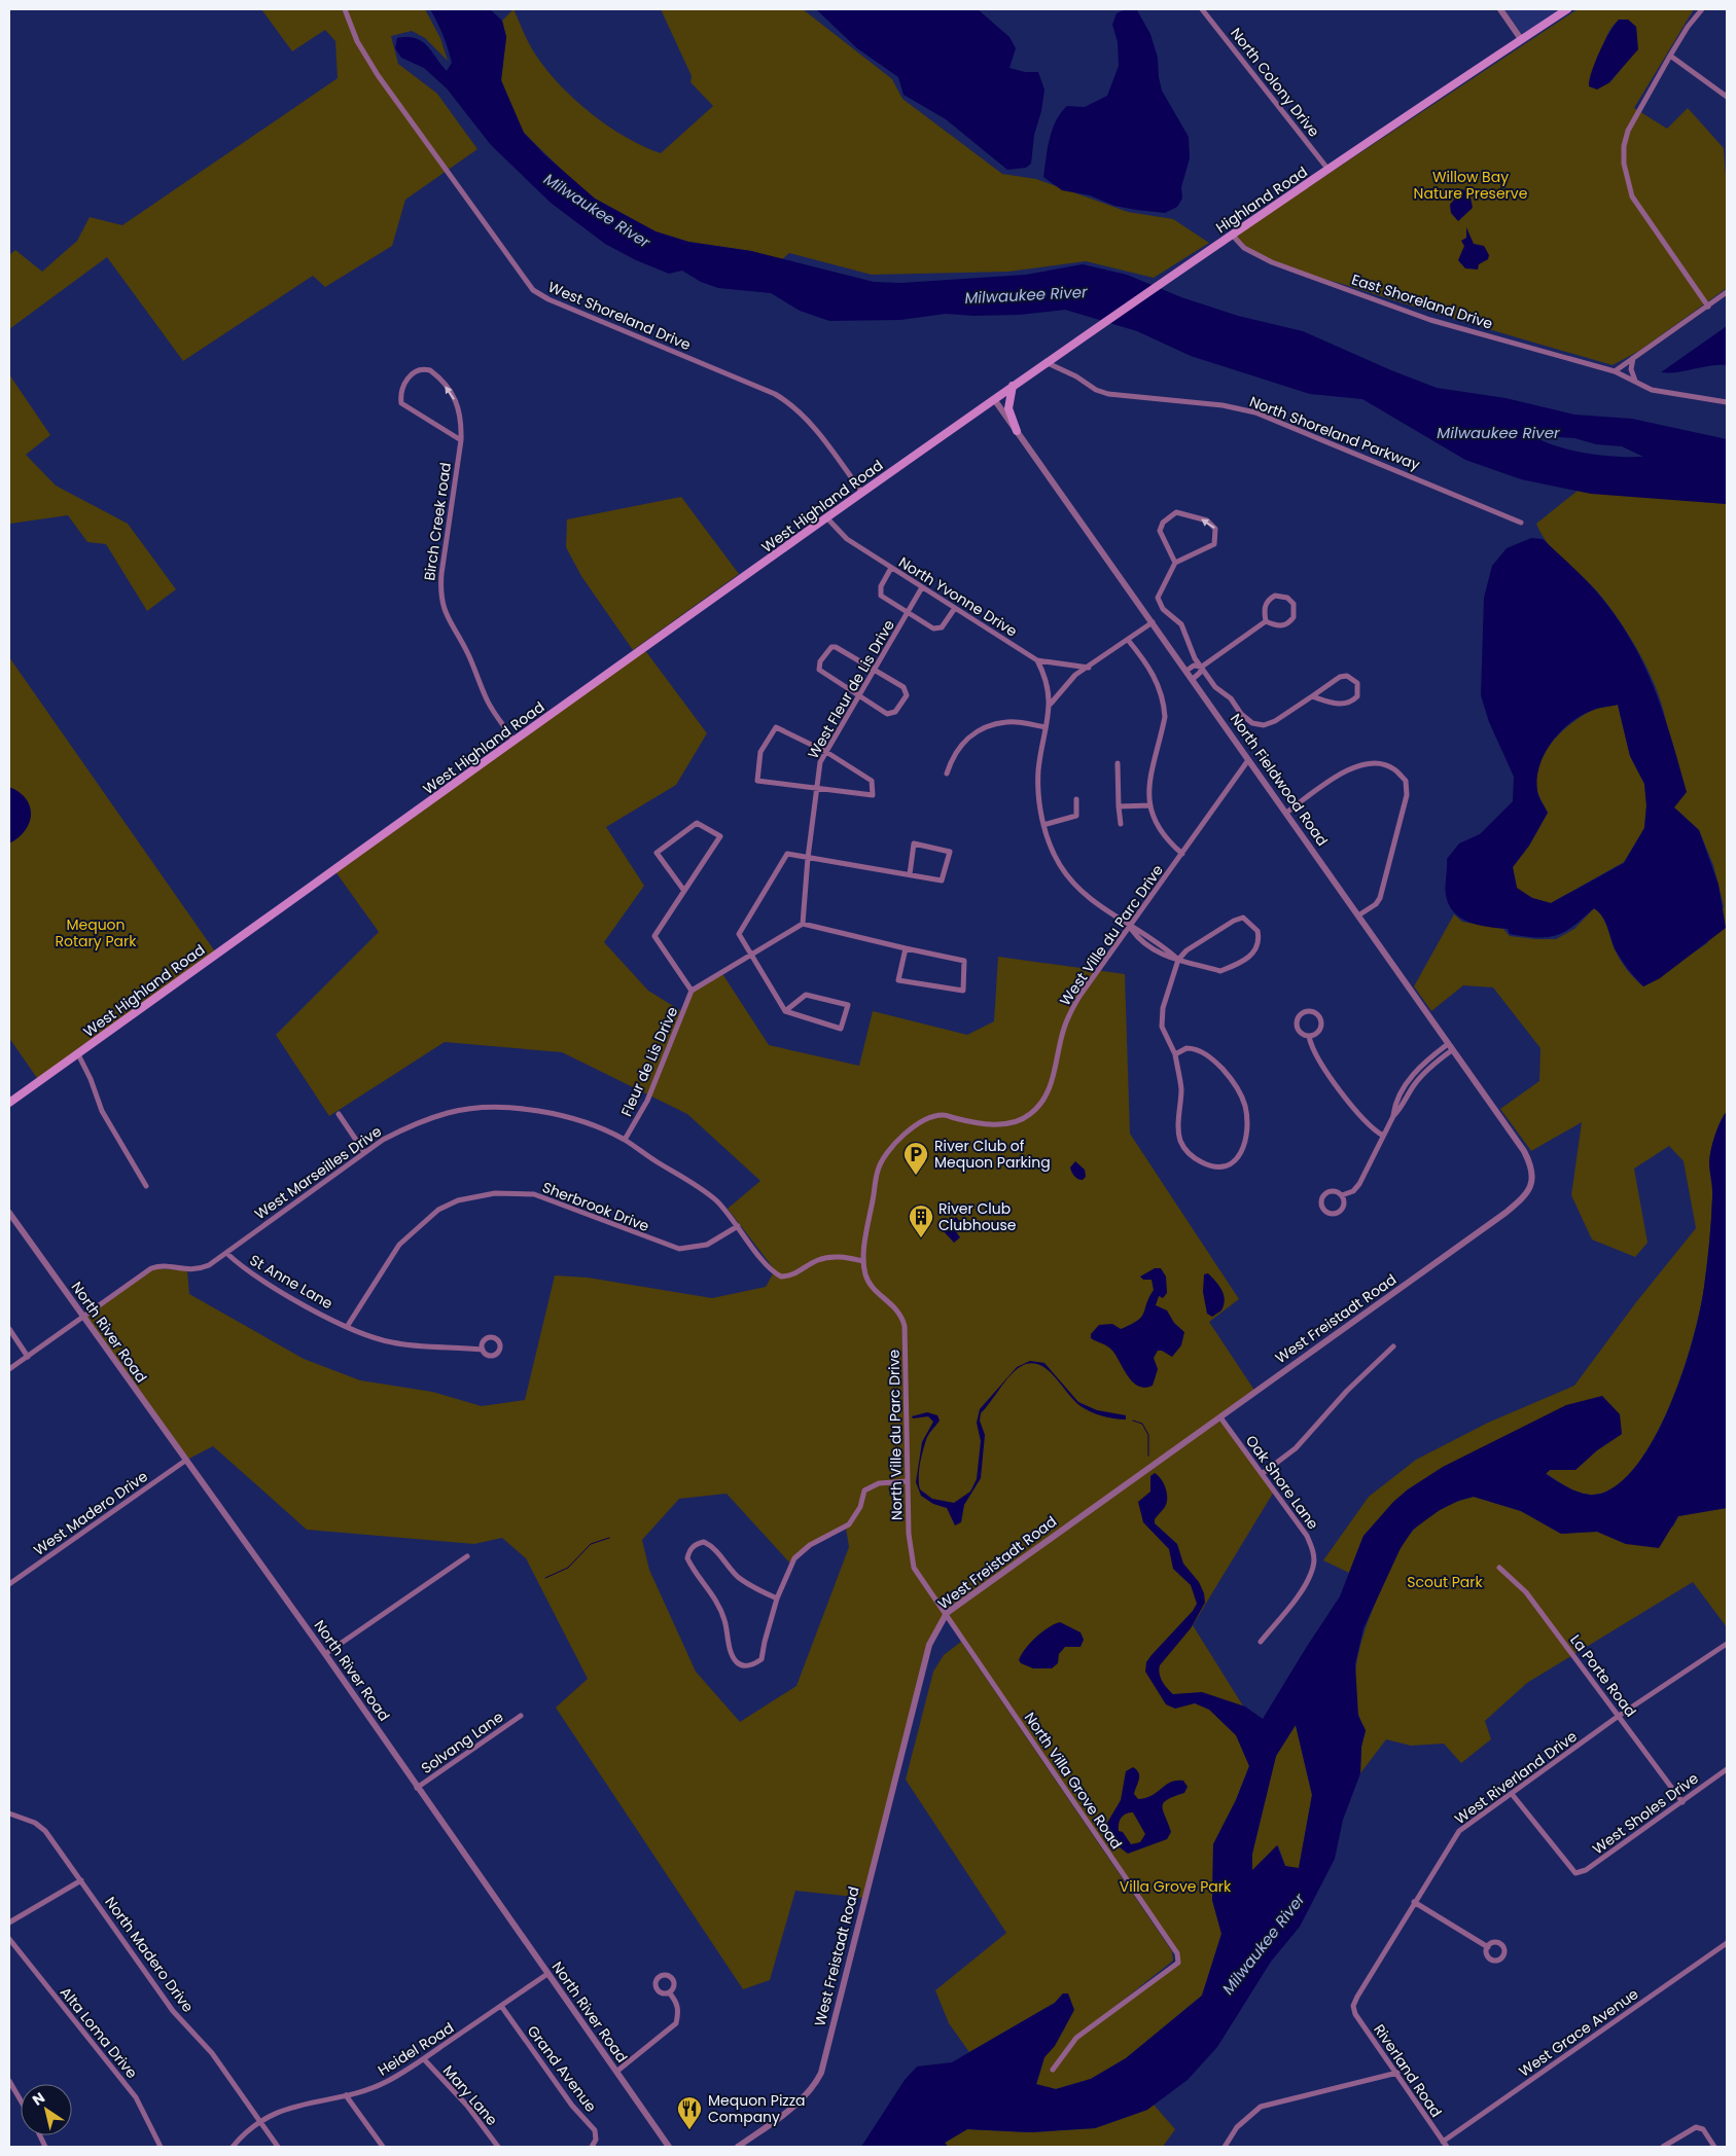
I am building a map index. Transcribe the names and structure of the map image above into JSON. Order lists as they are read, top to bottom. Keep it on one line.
{"streets":{"main road":["Highland Road","West Highland Road"],"street":["North Colony Drive","East Shoreland Drive","West Shoreland Drive","North Shoreland Parkway","Birch Creek road","North Yvonne Drive","West Fleur de Lis Drive","North Fieldwood Road","West Ville du Parc Drive","Fleur de Lis Drive","West Marseilles Drive","Sherbrook Drive","St Anne Lane","West Freistadt Road","North River Road","North Ville du Parc Drive","Oak Shore Lane","West Madero Drive","La Porte Road","Solvang Lane","West Riverland Drive","North Villa Grove Road","West Sholes Drive","North Madero Drive","Alta Loma Drive","West Grace Avenue","Heidel Road","Grand Avenue","Riverland Road","Mary Lane"]},"crossings":[["North Colony Drive","Highland Road"],["Highland Road","East Shoreland Drive"],["Highland Road","North Shoreland Parkway"],["Highland Road","West Highland Road"],["Highland Road","North Fieldwood Road"],["West Shoreland Drive","West Highland Road"],["West Highland Road","Birch Creek road"],["West Highland Road","North Yvonne Drive"],["North Yvonne Drive","West Fleur de Lis Drive"],["North Fieldwood Road","West Ville du Parc Drive"],["North Fieldwood Road","West Freistadt Road"],["West Ville du Parc Drive","West Marseilles Drive"],["West Ville du Parc Drive","North Ville du Parc Drive"],["Fleur de Lis Drive","West Marseilles Drive"],["West Marseilles Drive","Sherbrook Drive"],["West Marseilles Drive","St Anne Lane"],["West Marseilles Drive","North River Road"],["West Marseilles Drive","North Ville du Parc Drive"],["Sherbrook Drive","St Anne Lane"],["West Freistadt Road","North Ville du Parc Drive"],["West Freistadt Road","Oak Shore Lane"],["West Freistadt Road","North Villa Grove Road"],["North River Road","West Madero Drive"],["North River Road","Solvang Lane"],["North River Road","Heidel Road"],["North Ville du Parc Drive","North Villa Grove Road"],["La Porte Road","West Riverland Drive"],["La Porte Road","West Sholes Drive"],["West Riverland Drive","West Sholes Drive"],["West Riverland Drive","Riverland Road"],["North Madero Drive","Heidel Road"],["West Grace Avenue","Riverland Road"],["Heidel Road","Grand Avenue"],["Heidel Road","Mary Lane"]],"water":["Milwaukee River"],"parks":["Willow Bay Nature Preserve","Mequon Rotary Park","Scout Park","Villa Grove Park"],"places":{"parking":["River Club of Mequon Parking"],"building":["River Club Clubhouse"],"restaurant":["Mequon Pizza Company"]},"north":"top left"}
